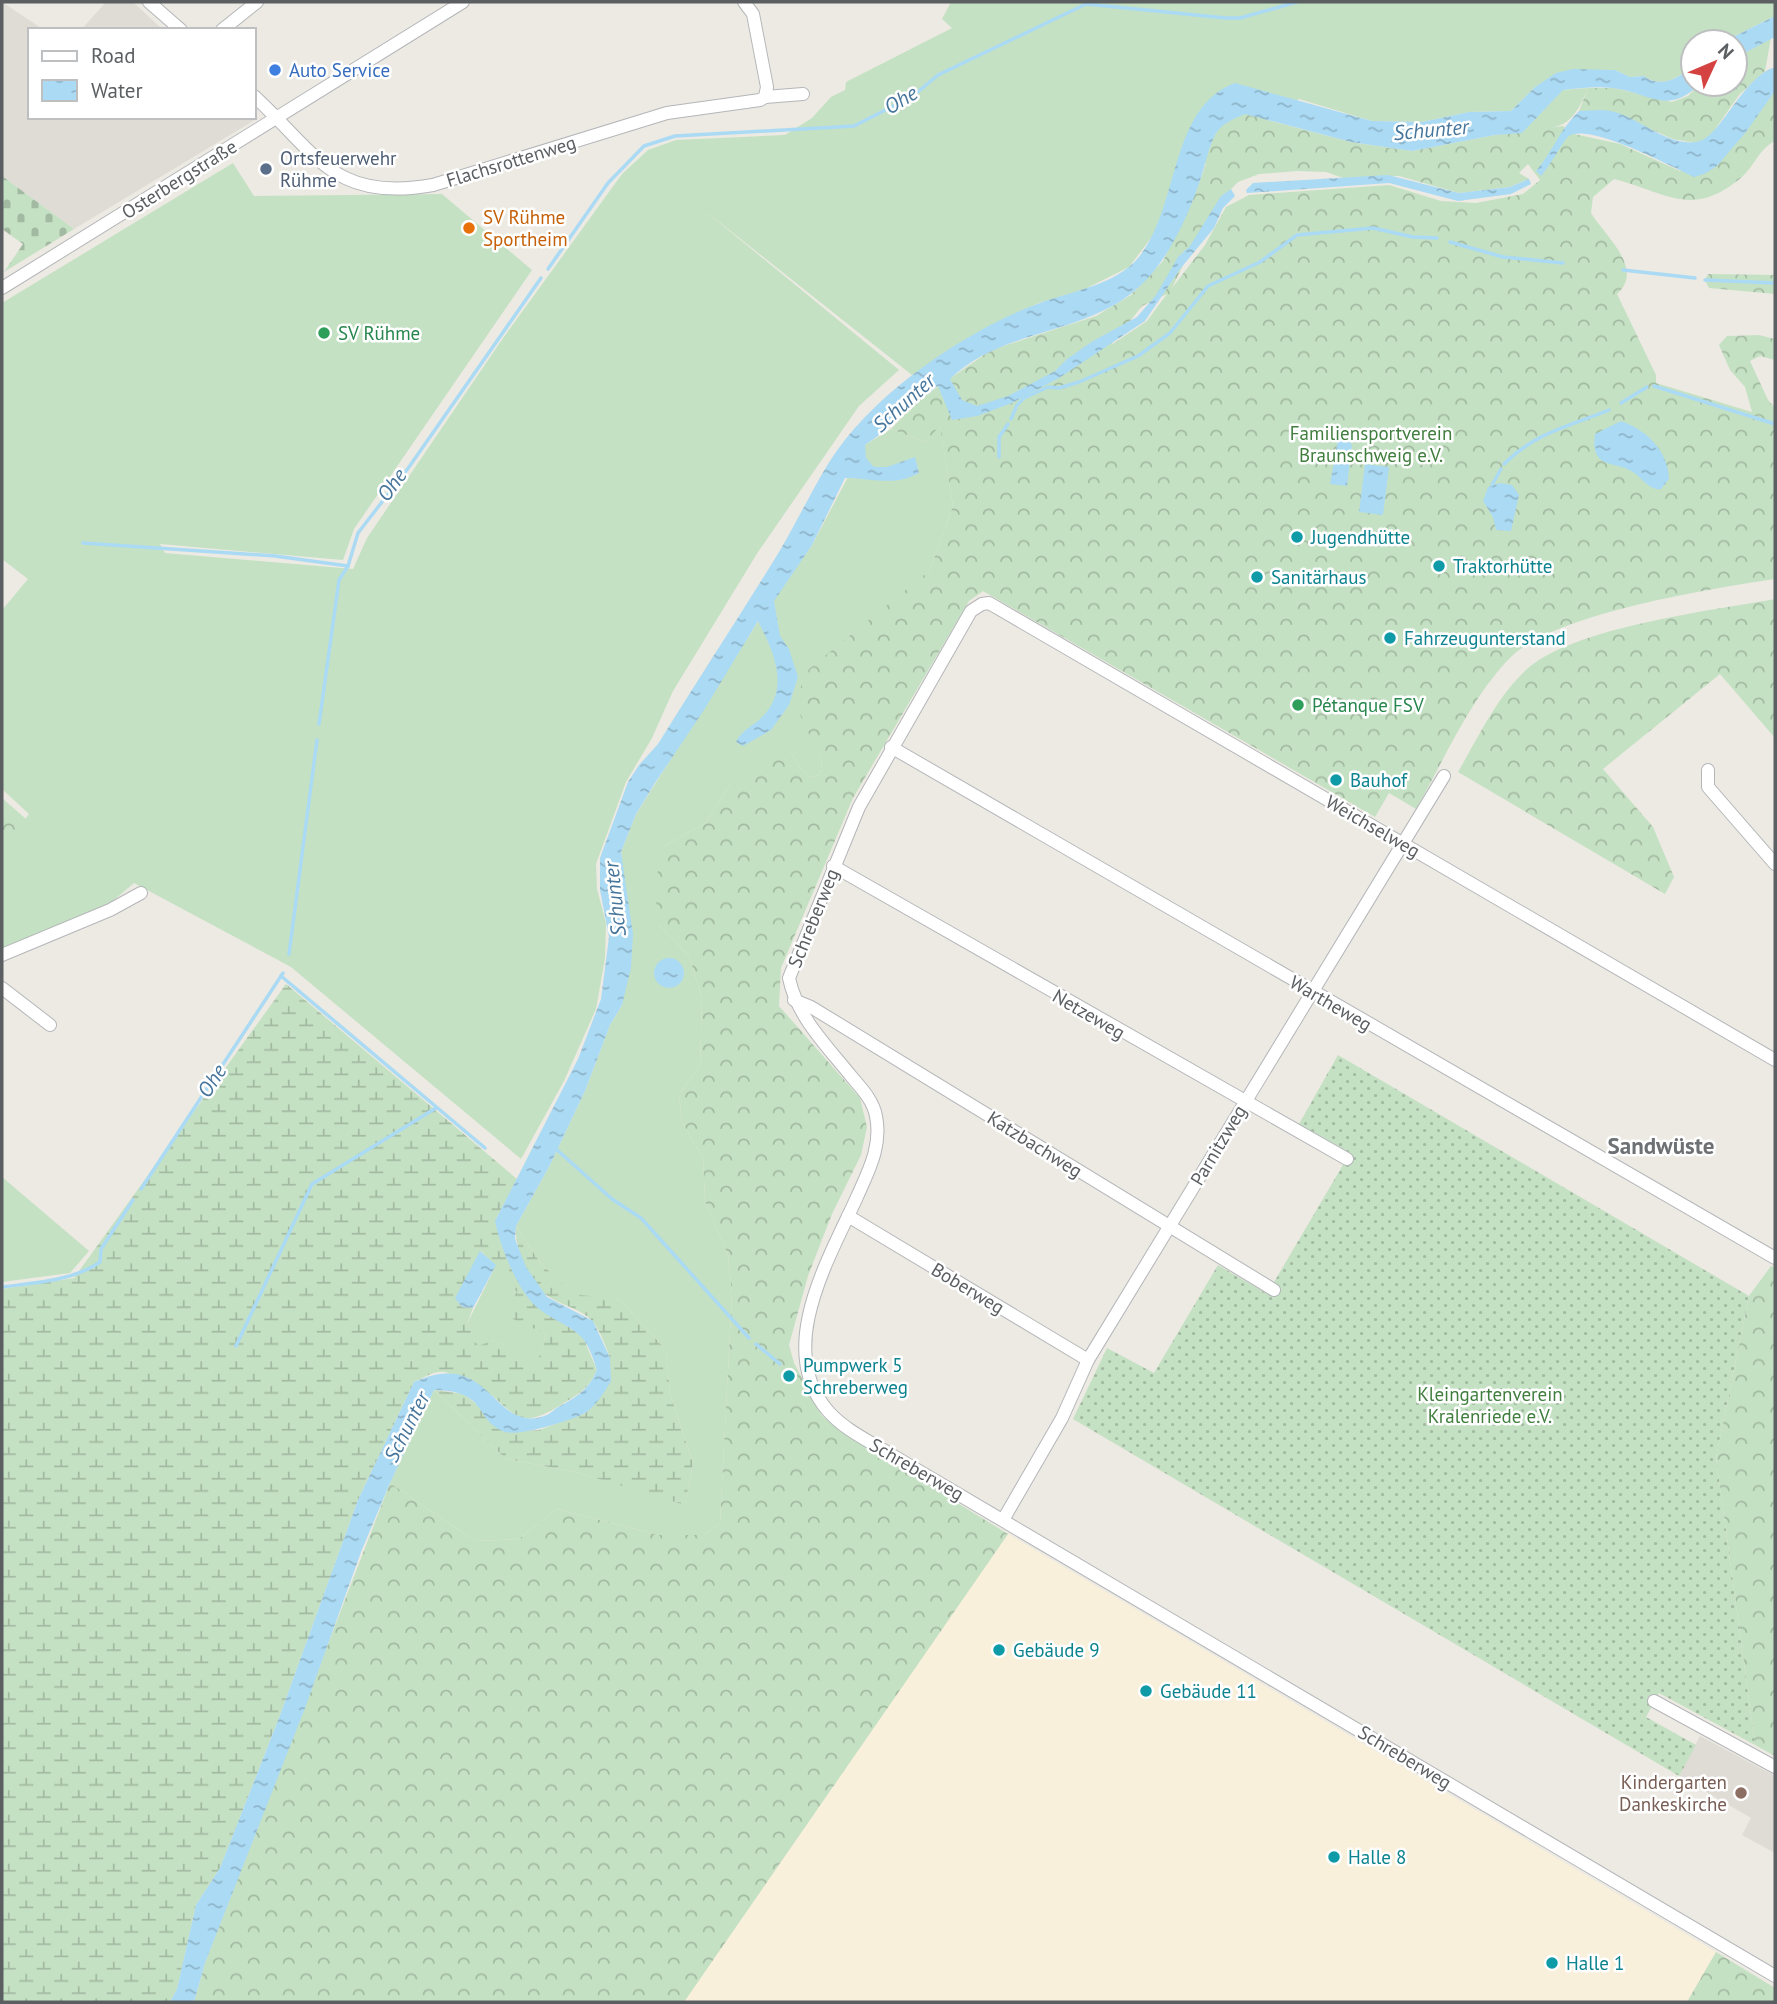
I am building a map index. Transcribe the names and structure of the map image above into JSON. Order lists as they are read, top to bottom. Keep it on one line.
{"streets":{"street":["Flachsrottenweg","Osterbergstraße","Weichselweg","Schreberweg","Wartheweg","Netzeweg","Katzbachweg","Parnitzweg","Boberweg"]},"crossings":[["Flachsrottenweg","Osterbergstraße"],["Weichselweg","Schreberweg"],["Weichselweg","Parnitzweg"],["Schreberweg","Wartheweg"],["Schreberweg","Netzeweg"],["Schreberweg","Katzbachweg"],["Schreberweg","Parnitzweg"],["Schreberweg","Boberweg"],["Wartheweg","Parnitzweg"],["Netzeweg","Parnitzweg"],["Katzbachweg","Parnitzweg"],["Parnitzweg","Boberweg"]],"districts":["Sandwüste"],"water":["Ohe","Schunter"],"parks":["Familiensportverein Braunschweig e.V.","Kleingartenverein Kralenriede e.V."],"places":["Auto Service","Ortsfeuerwehr Rühme","SV Rühme Sportheim","SV Rühme","Jugendhütte","Traktorhütte","Sanitärhaus","Fahrzeugunterstand","Pétanque FSV","Bauhof","Pumpwerk 5 Schreberweg","Gebäude 9","Gebäude 11","Kindergarten Dankeskirche","Halle 8","Halle 1"],"legend":["Road","Water"],"north":"top right"}
